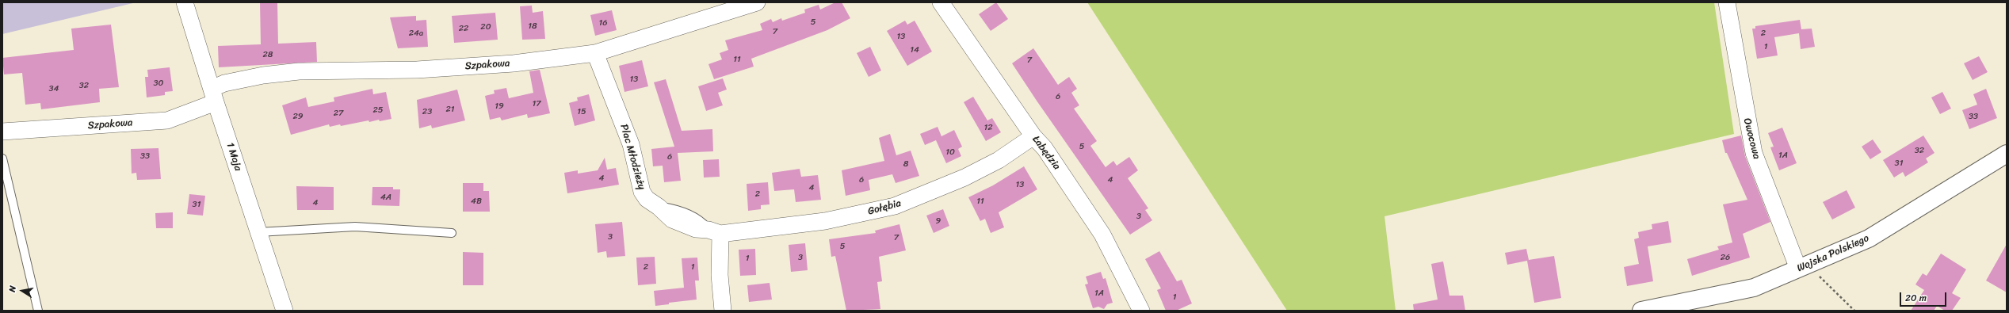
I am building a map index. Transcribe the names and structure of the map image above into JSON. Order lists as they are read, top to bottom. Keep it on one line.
{"streets":{"street":["Szpakowa","Owocowa","Łabędzia","1 Maja","Plac Młodzieży","Gołębia","Wojska Polskiego"]},"crossings":[["Szpakowa","1 Maja"],["Szpakowa","Plac Młodzieży"],["Owocowa","Wojska Polskiego"],["Łabędzia","Gołębia"],["Plac Młodzieży","Gołębia"]],"house_numbers":["5","16","18","20","22","7","24a","2","13","1","14","28","11","7","13","30","32","34","6","17","19","21","25","23","15","27","29","33","12","5","32","10","1A","33","6","31","8","4","6","4","13","4","2","4A","4B","11","4","31","3","9","3","7","5","3","26","1","2","1","1A","1"],"scale_bar":"20 m","north":"left"}
